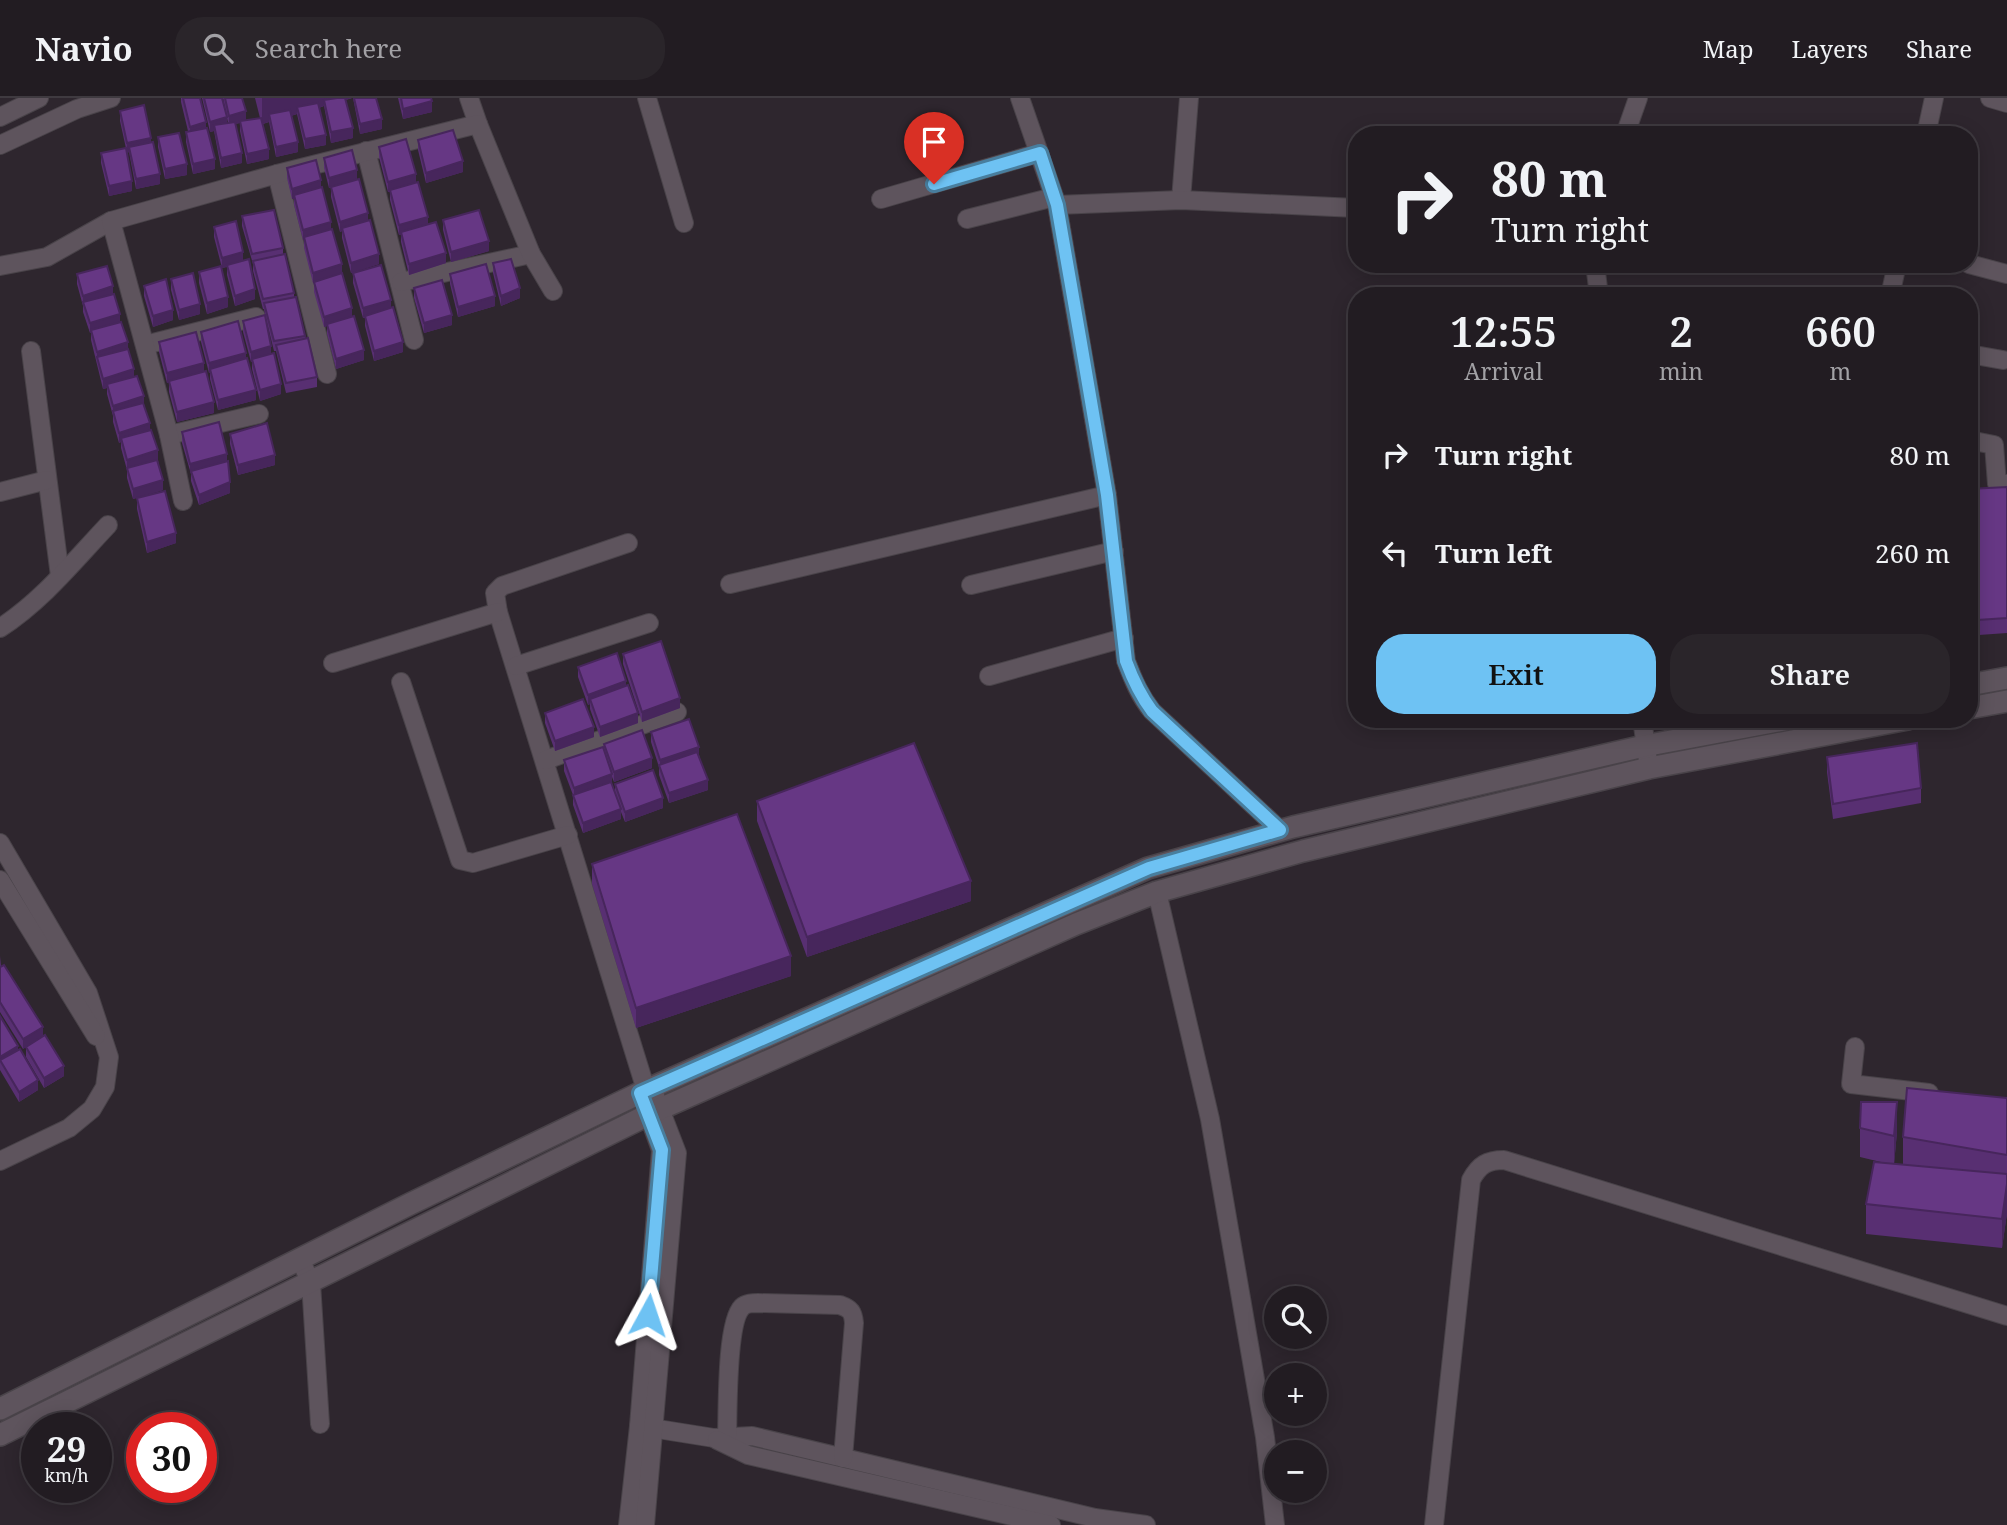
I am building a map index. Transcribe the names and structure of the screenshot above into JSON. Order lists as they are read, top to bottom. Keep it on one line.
{"page":{"header":"Navio","search":"Search here","nav":["Map","Layers","Share"],"turn":["80 m","Turn right"],"eta":["12:55","Arrival","2","min","660","m"],"list":[{"name":"Turn right","value":"80 m"},{"name":"Turn left","value":"260 m"}],"buttons":["Exit","Share"],"map_buttons":["+","−"],"speed":"29 km/h","limit":"30"}}
